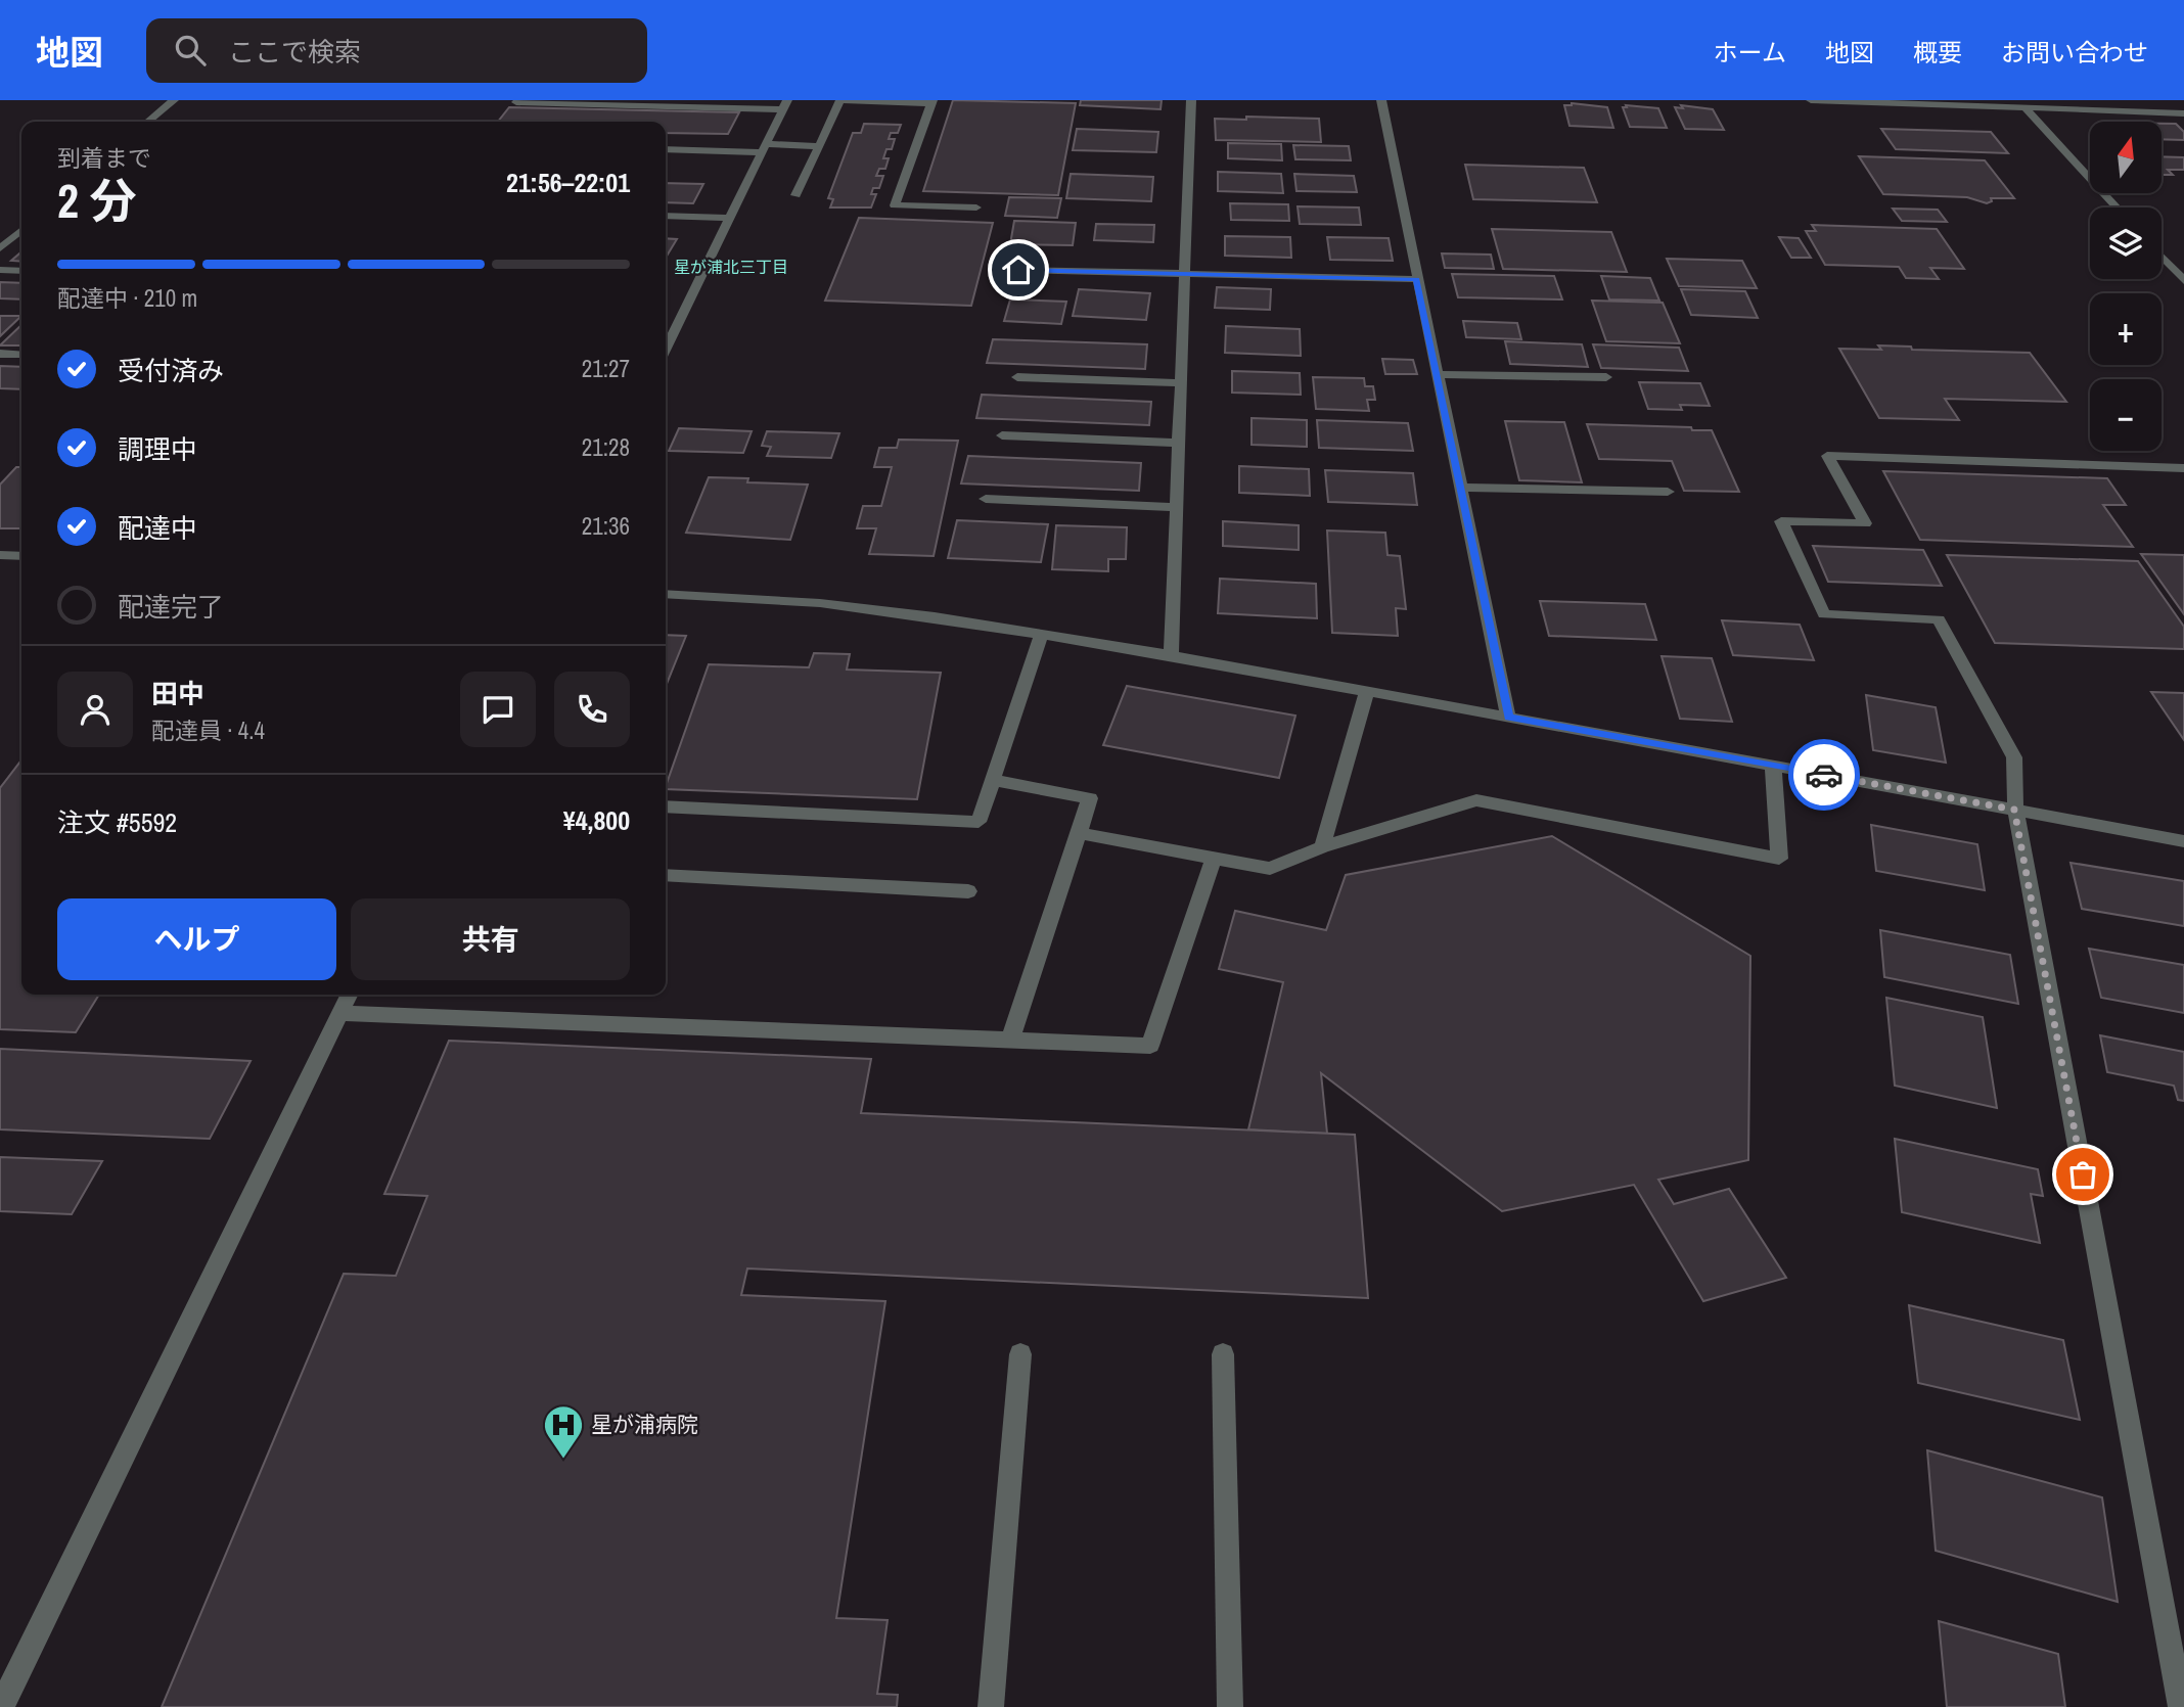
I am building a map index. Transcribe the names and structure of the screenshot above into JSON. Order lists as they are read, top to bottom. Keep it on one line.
{"districts":["星が浦北三丁目"],"places":{"hospital":["星が浦病院"]},"north":"top","page":{"header":"地図","search":"ここで検索","nav":["ホーム","地図","概要","お問い合わせ"],"map_buttons":["+","−"],"heading":["2 分","到着まで","21:56–22:01"],"panel":["田中","配達員 · 4.4","注文 #5592","¥4,800"],"bar":"配達中 · 210 m","list":[["受付済み","21:27"],["調理中","21:28"],["配達中","21:36"],"配達完了"],"buttons":["ヘルプ","共有"]}}
